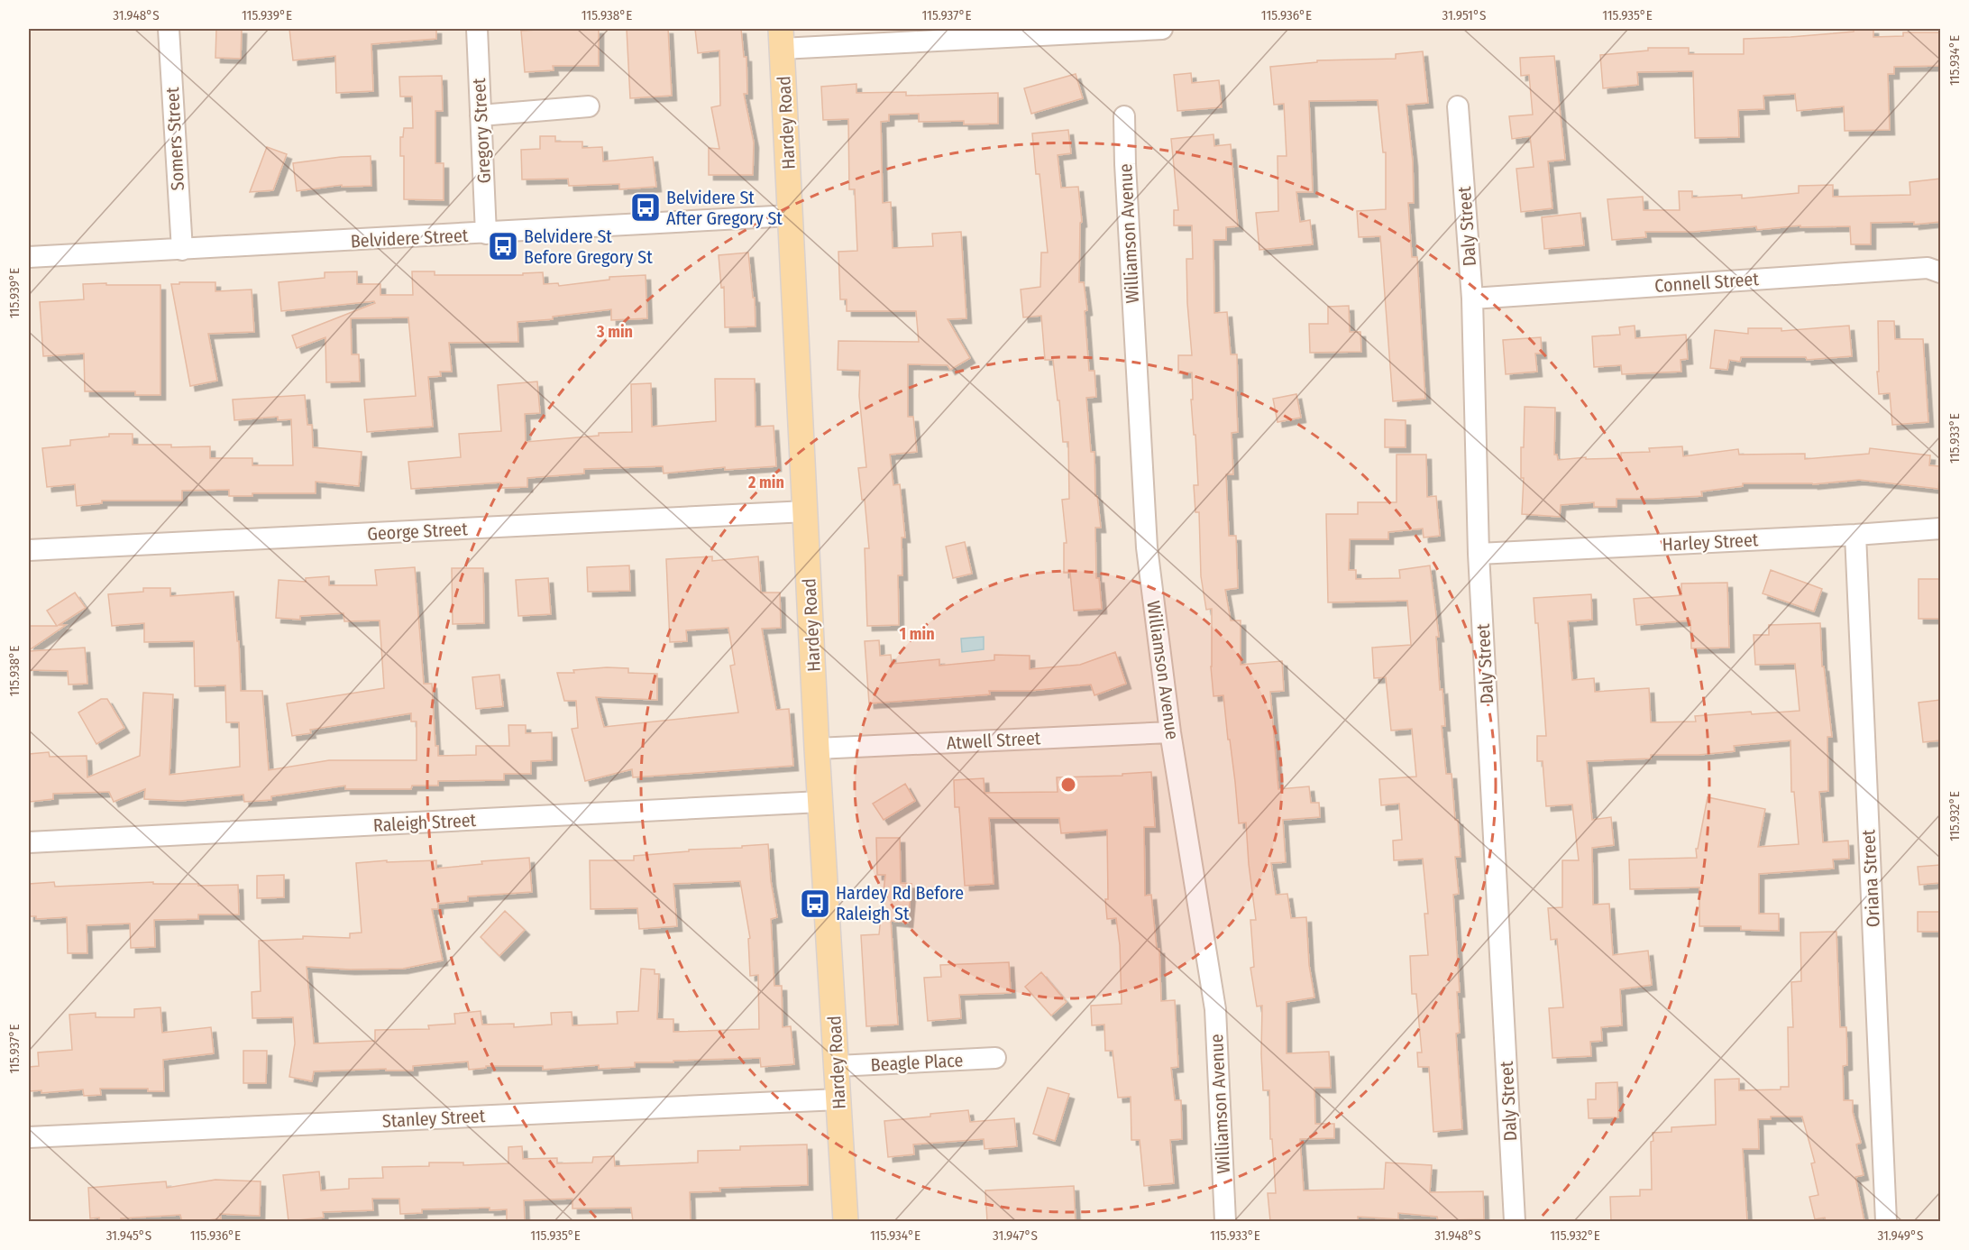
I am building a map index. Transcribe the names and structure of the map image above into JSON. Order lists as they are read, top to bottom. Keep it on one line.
{"streets":{"main road":["Hardey Road"],"street":["Gregory Street","Somers Street","Daly Street","Williamson Avenue","Belvidere Street","Connell Street","George Street","Harley Street","Atwell Street","Raleigh Street","Oriana Street","Beagle Place","Stanley Street"]},"crossings":[["Hardey Road","Belvidere Street"],["Hardey Road","George Street"],["Hardey Road","Atwell Street"],["Hardey Road","Raleigh Street"],["Hardey Road","Beagle Place"],["Hardey Road","Stanley Street"],["Gregory Street","Belvidere Street"],["Somers Street","Belvidere Street"],["Daly Street","Connell Street"],["Daly Street","Harley Street"],["Williamson Avenue","Atwell Street"],["Harley Street","Oriana Street"]],"places":{"bus stop":["Belvidere St After Gregory St","Belvidere St Before Gregory St","Hardey Rd Before Raleigh St"]},"coordinates":["31.948°S","115.939°E","115.938°E","115.937°E","115.936°E","31.951°S","115.935°E","115.934°E","115.933°E","115.932°E","31.945°S","31.947°S","31.949°S"],"rings":["3 min","2 min","1 min"]}
